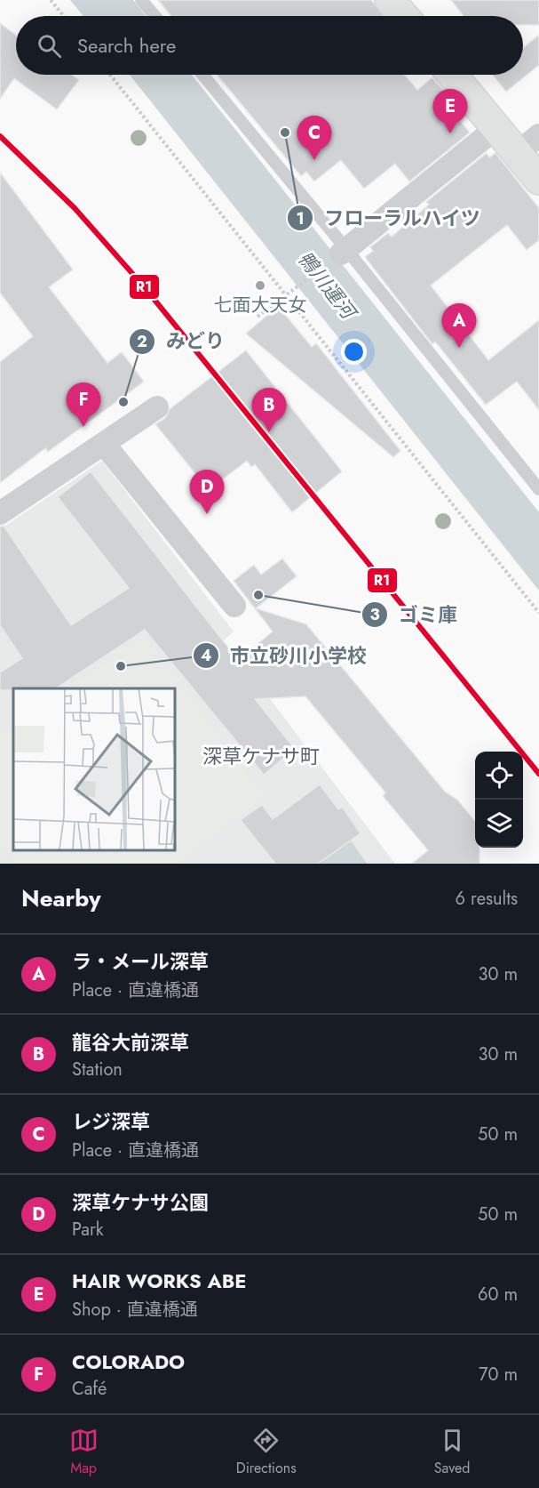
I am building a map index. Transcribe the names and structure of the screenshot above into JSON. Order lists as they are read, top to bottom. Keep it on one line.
{"districts":["深草ケナサ町"],"water":["鴨川運河"],"places":["フローラルハイツ","七面大天女","みどり","ゴミ庫","市立砂川小学校"],"lines":["transit line R1"],"page":{"search":"Search here","pins":["E","C","A","F","B","D"],"heading":["Nearby","6 results"],"list":[{"mark":"A","name":"ラ・メール深草","note":"Place · 直違橋通","value":"30 m"},{"mark":"B","name":"龍谷大前深草","note":"Station","value":"30 m"},{"mark":"C","name":"レジ深草","note":"Place · 直違橋通","value":"50 m"},{"mark":"D","name":"深草ケナサ公園","note":"Park","value":"50 m"},{"mark":"E","name":"HAIR WORKS ABE","note":"Shop · 直違橋通","value":"60 m"},{"mark":"F","name":"COLORADO","note":"Café","value":"70 m"}],"nav":["Map","Directions","Saved"]}}
